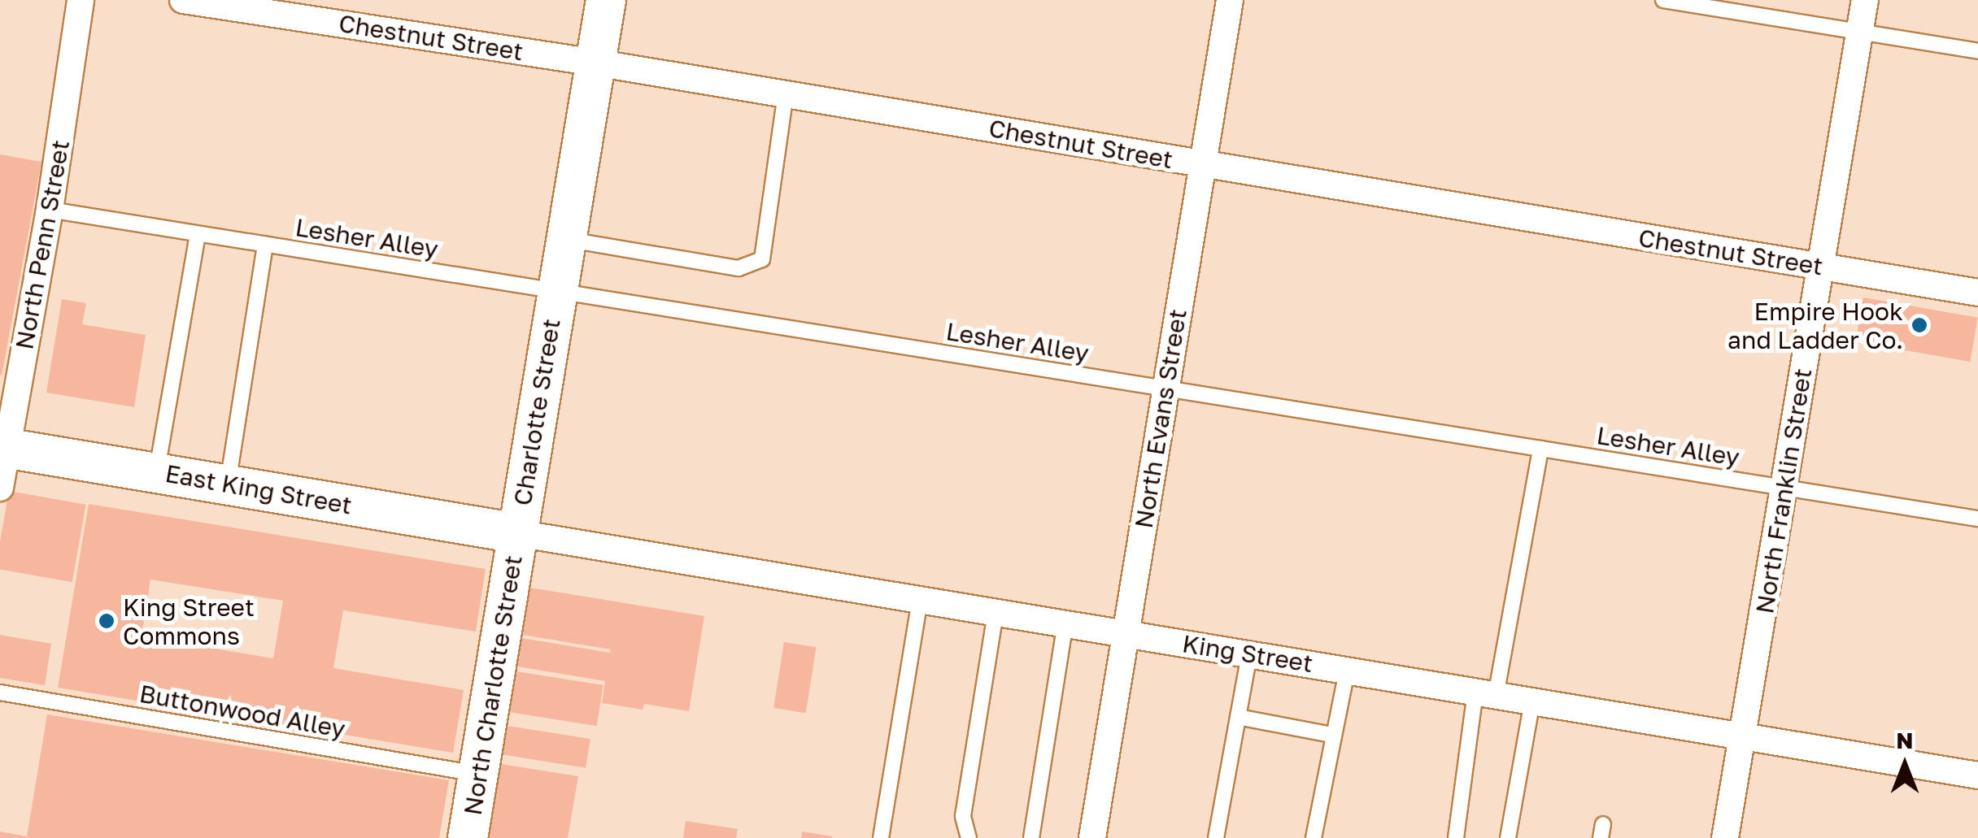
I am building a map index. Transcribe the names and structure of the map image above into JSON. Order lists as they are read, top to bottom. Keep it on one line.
{"streets":{"main road":["Charlotte Street","East King Street","North Charlotte Street"],"street":["Chestnut Street","North Penn Street","North Evans Street","North Franklin Street","King Street"],"lane":["Lesher Alley","Buttonwood Alley"]},"crossings":[["Chestnut Street","North Evans Street"],["Chestnut Street","North Franklin Street"],["Lesher Alley","North Penn Street"],["Lesher Alley","Charlotte Street"],["Lesher Alley","North Evans Street"],["Lesher Alley","North Franklin Street"],["North Penn Street","East King Street"],["Charlotte Street","East King Street"],["Charlotte Street","King Street"],["Charlotte Street","North Charlotte Street"],["North Evans Street","King Street"],["East King Street","King Street"],["East King Street","North Charlotte Street"],["North Franklin Street","King Street"],["King Street","North Charlotte Street"],["North Charlotte Street","Buttonwood Alley"]],"places":["Empire Hook and Ladder Co.","King Street Commons"],"north":"top"}
